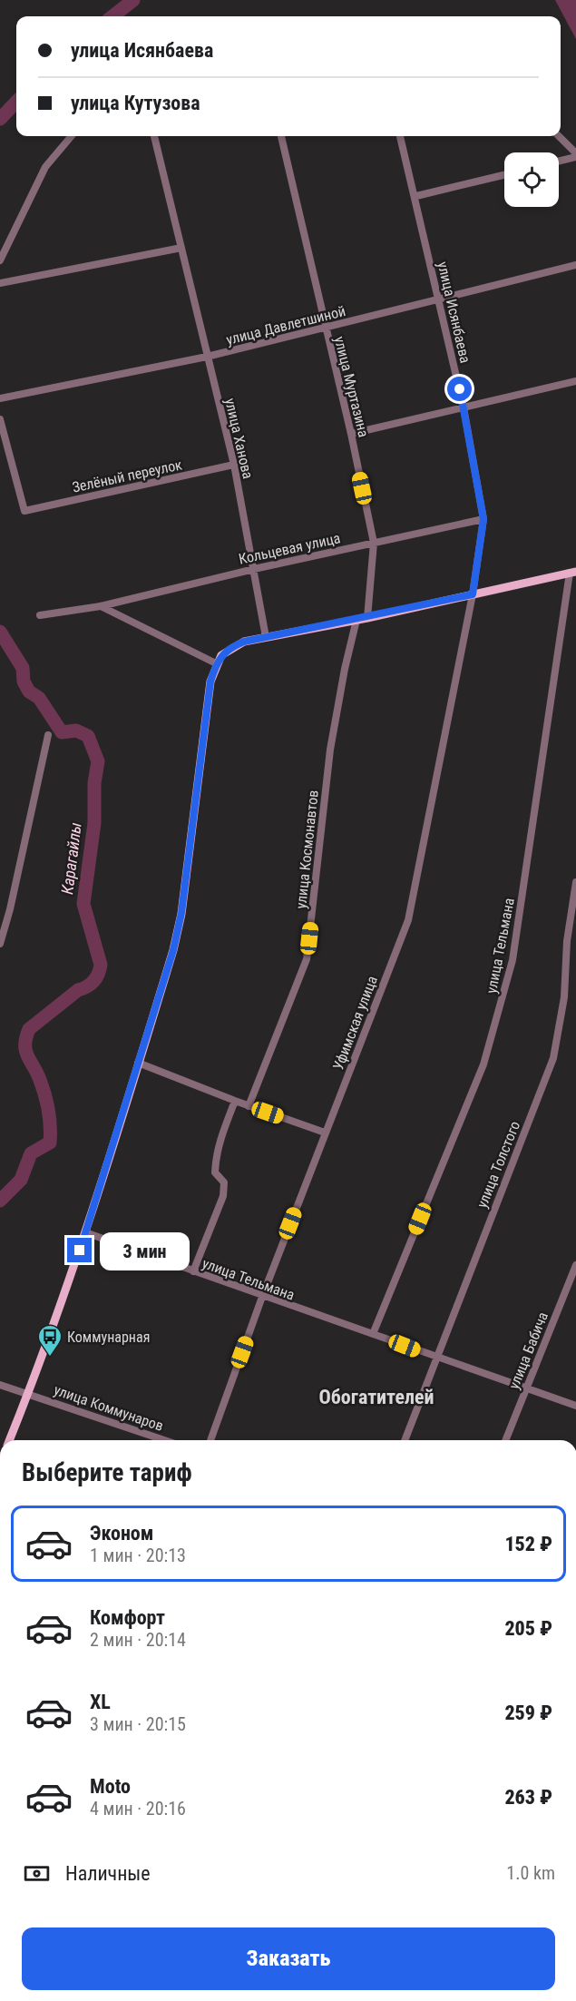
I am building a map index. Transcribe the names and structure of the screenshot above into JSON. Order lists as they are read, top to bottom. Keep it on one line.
{"streets":{"street":["улица Исянбаева","улица Давлетшиной","улица Муртазина","улица Ханова","Зелёный переулок","Кольцевая улица","улица Космонавтов","улица Тельмана","Уфимская улица","улица Толстого","улица Бабича","улица Коммунаров"]},"crossings":[["улица Исянбаева","улица Давлетшиной"],["улица Исянбаева","Кольцевая улица"],["улица Исянбаева","Уфимская улица"],["улица Давлетшиной","улица Муртазина"],["улица Давлетшиной","улица Ханова"],["улица Муртазина","Кольцевая улица"],["улица Ханова","Зелёный переулок"],["улица Ханова","Кольцевая улица"],["улица Тельмана","Уфимская улица"],["улица Тельмана","улица Толстого"],["улица Тельмана","улица Бабича"]],"districts":["Обогатителей"],"water":["Карагайлы"],"places":{"bus stop":["Коммунарная"]},"page":{"banner":["улица Исянбаева","улица Кутузова"],"bubble":"3 мин","heading":"Выберите тариф","list":[{"name":"Эконом","note":"1 мин · 20:13","value":"152 ₽"},{"name":"Комфорт","note":"2 мин · 20:14","value":"205 ₽"},{"name":"XL","note":"3 мин · 20:15","value":"259 ₽"},{"name":"Moto","note":"4 мин · 20:16","value":"263 ₽"}],"pay":["Наличные","1.0 km"],"buttons":"Заказать"}}
